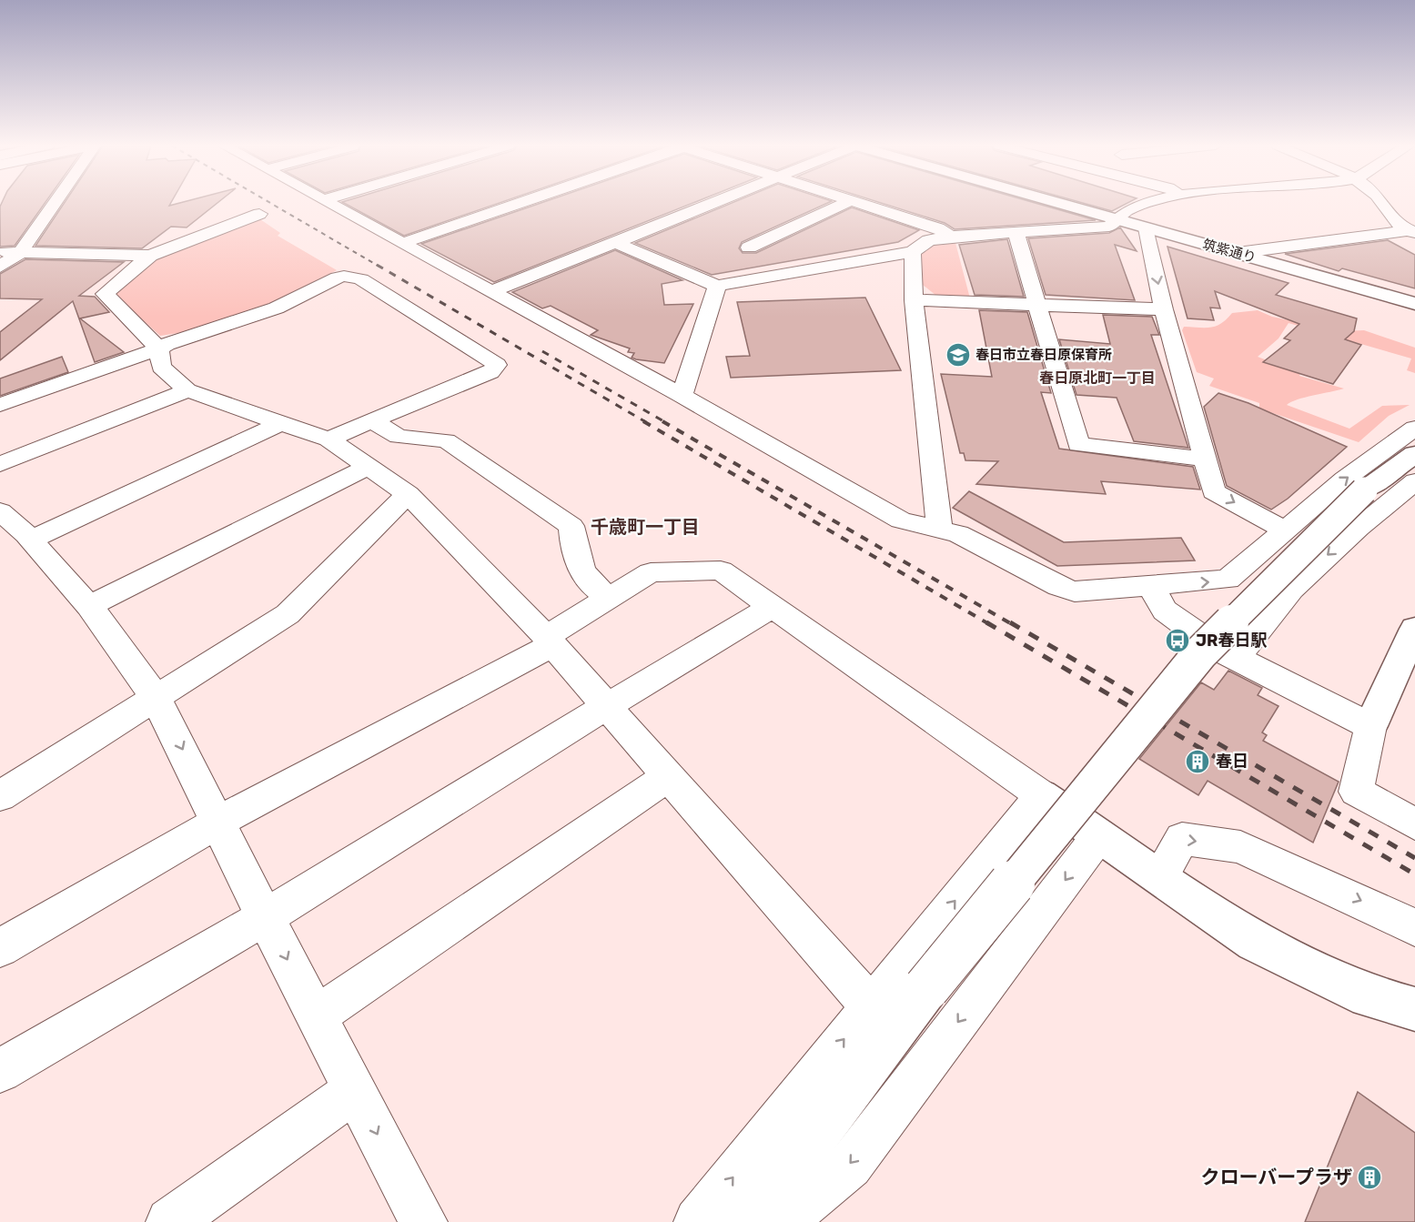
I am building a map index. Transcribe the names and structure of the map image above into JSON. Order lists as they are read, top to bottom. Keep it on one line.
{"streets":{"street":["筑紫通り"]},"districts":["春日原北町一丁目","千歳町一丁目"],"places":{"school or university":["春日市立春日原保育所"],"bus stop":["JR春日駅"],"building":["春日","クローバープラザ"]}}
